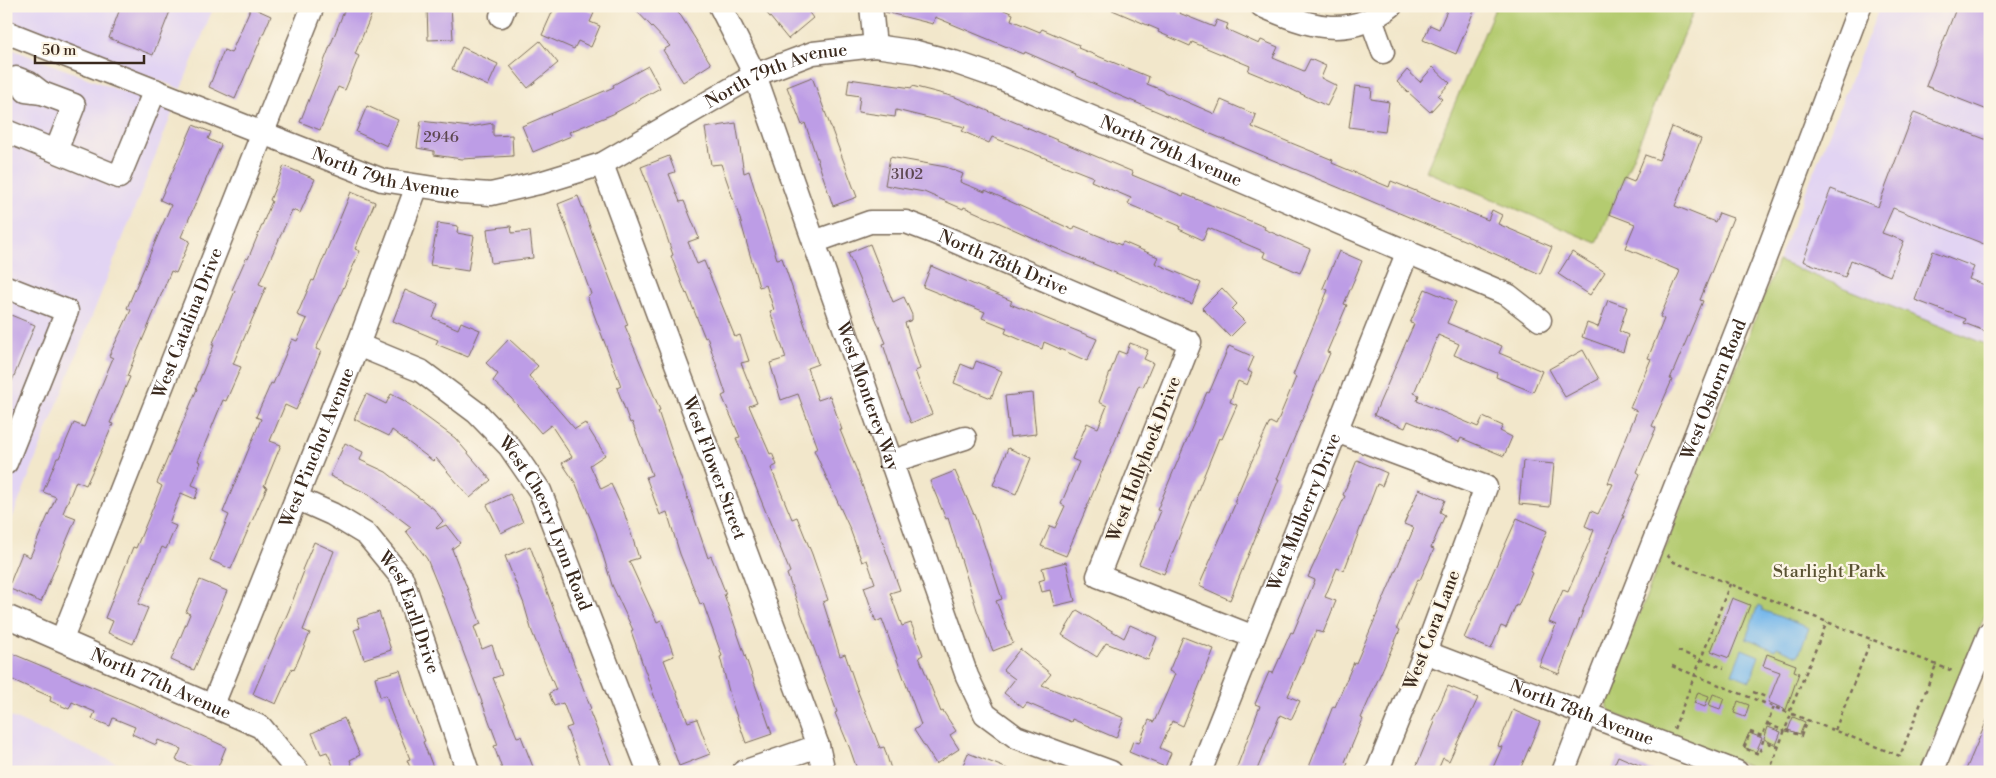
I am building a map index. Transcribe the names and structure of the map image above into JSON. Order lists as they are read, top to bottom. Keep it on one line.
{"streets":{"street":["North 79th Avenue","North 78th Drive","West Catalina Drive","West Osborn Road","West Monterey Way","West Pinchot Avenue","West Hollyhock Drive","West Flower Street","West Mulberry Drive","West Cheery Lynn Road","West Earll Drive","West Cora Lane","North 77th Avenue","North 78th Avenue"]},"crossings":[["North 79th Avenue","West Catalina Drive"],["North 79th Avenue","West Monterey Way"],["North 79th Avenue","West Pinchot Avenue"],["North 79th Avenue","West Flower Street"],["North 79th Avenue","West Mulberry Drive"],["North 78th Drive","West Monterey Way"],["North 78th Drive","West Hollyhock Drive"],["West Catalina Drive","North 77th Avenue"],["West Osborn Road","North 78th Avenue"],["West Pinchot Avenue","West Cheery Lynn Road"],["West Pinchot Avenue","West Earll Drive"],["West Pinchot Avenue","North 77th Avenue"],["West Hollyhock Drive","West Mulberry Drive"],["West Mulberry Drive","West Cora Lane"],["West Cora Lane","North 78th Avenue"]],"parks":["Starlight Park"],"house_numbers":["2946","3102"],"scale_bar":"50 m"}
